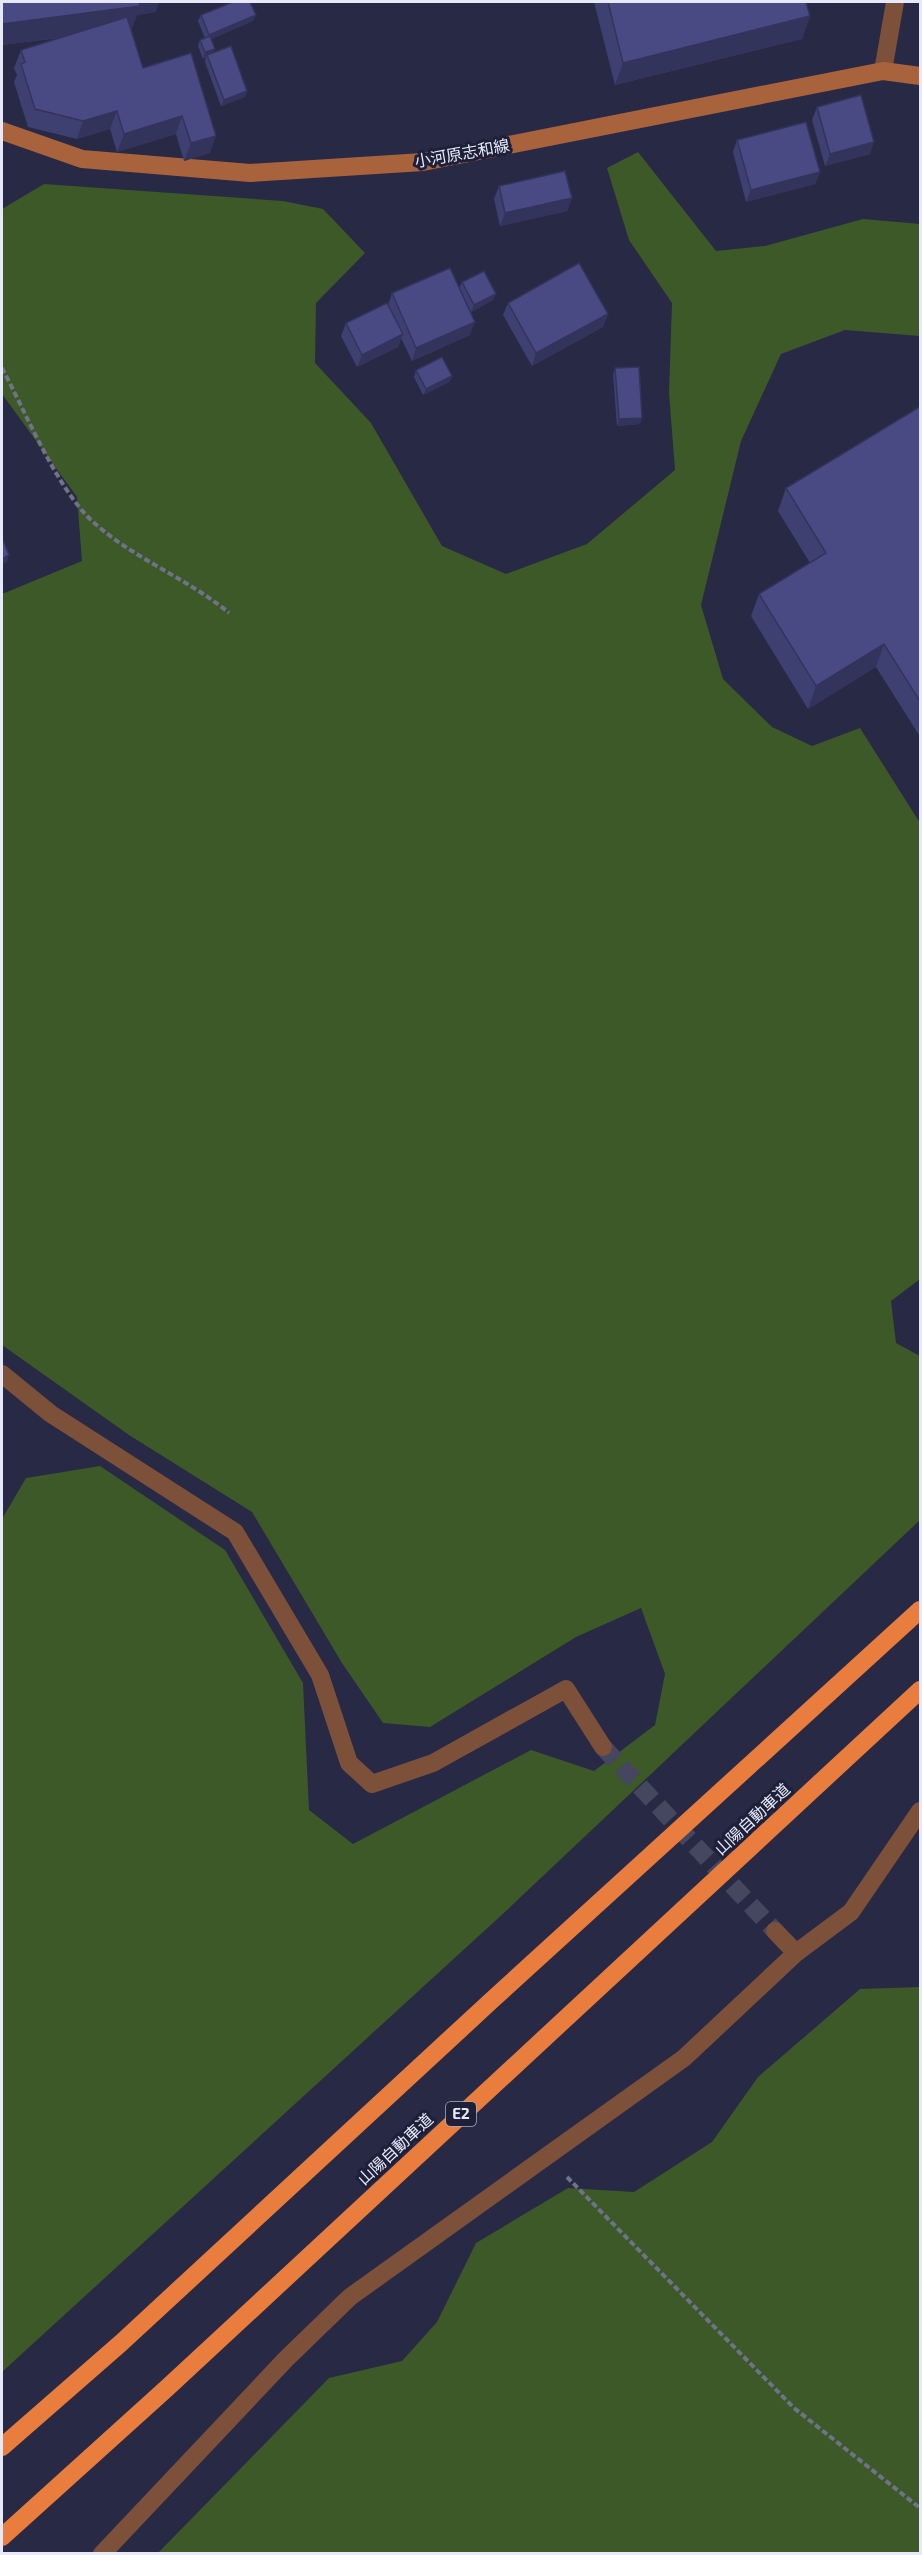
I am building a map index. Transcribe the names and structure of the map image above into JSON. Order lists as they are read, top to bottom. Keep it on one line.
{"streets":{"highway":["山陽自動車道","E2"],"main road":["小河原志和線"]}}
